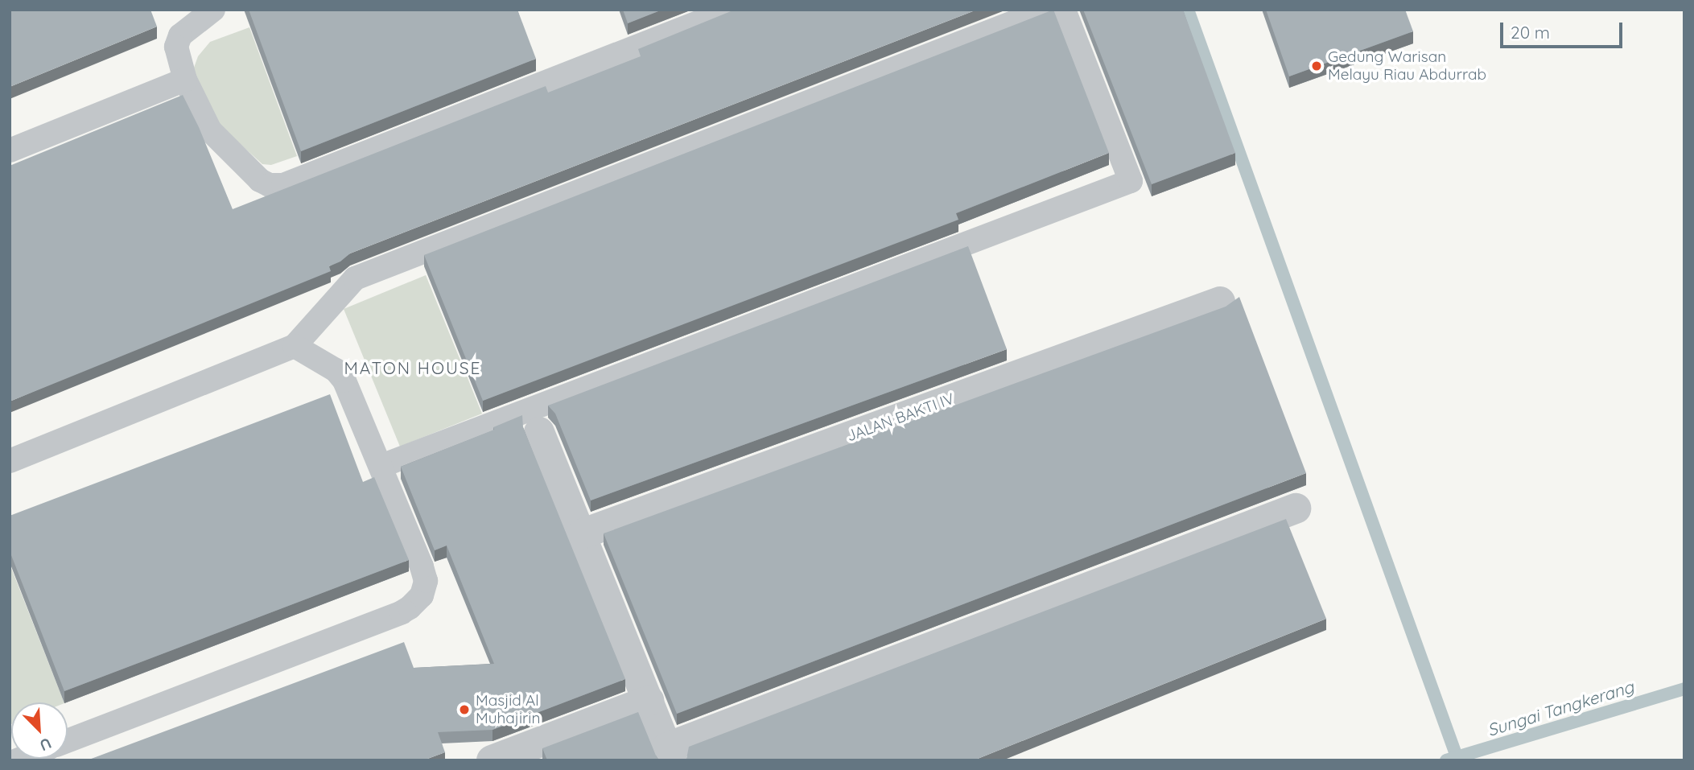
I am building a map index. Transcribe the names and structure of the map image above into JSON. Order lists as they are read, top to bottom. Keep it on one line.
{"streets":{"street":["JALAN BAKTI IV"]},"districts":["MATON HOUSE"],"water":["Sungai Tangkerang"],"places":["Gedung Warisan Melayu Riau Abdurrab","Masjid Al Muhajirin"],"scale_bar":"20 m","north":"bottom right"}
